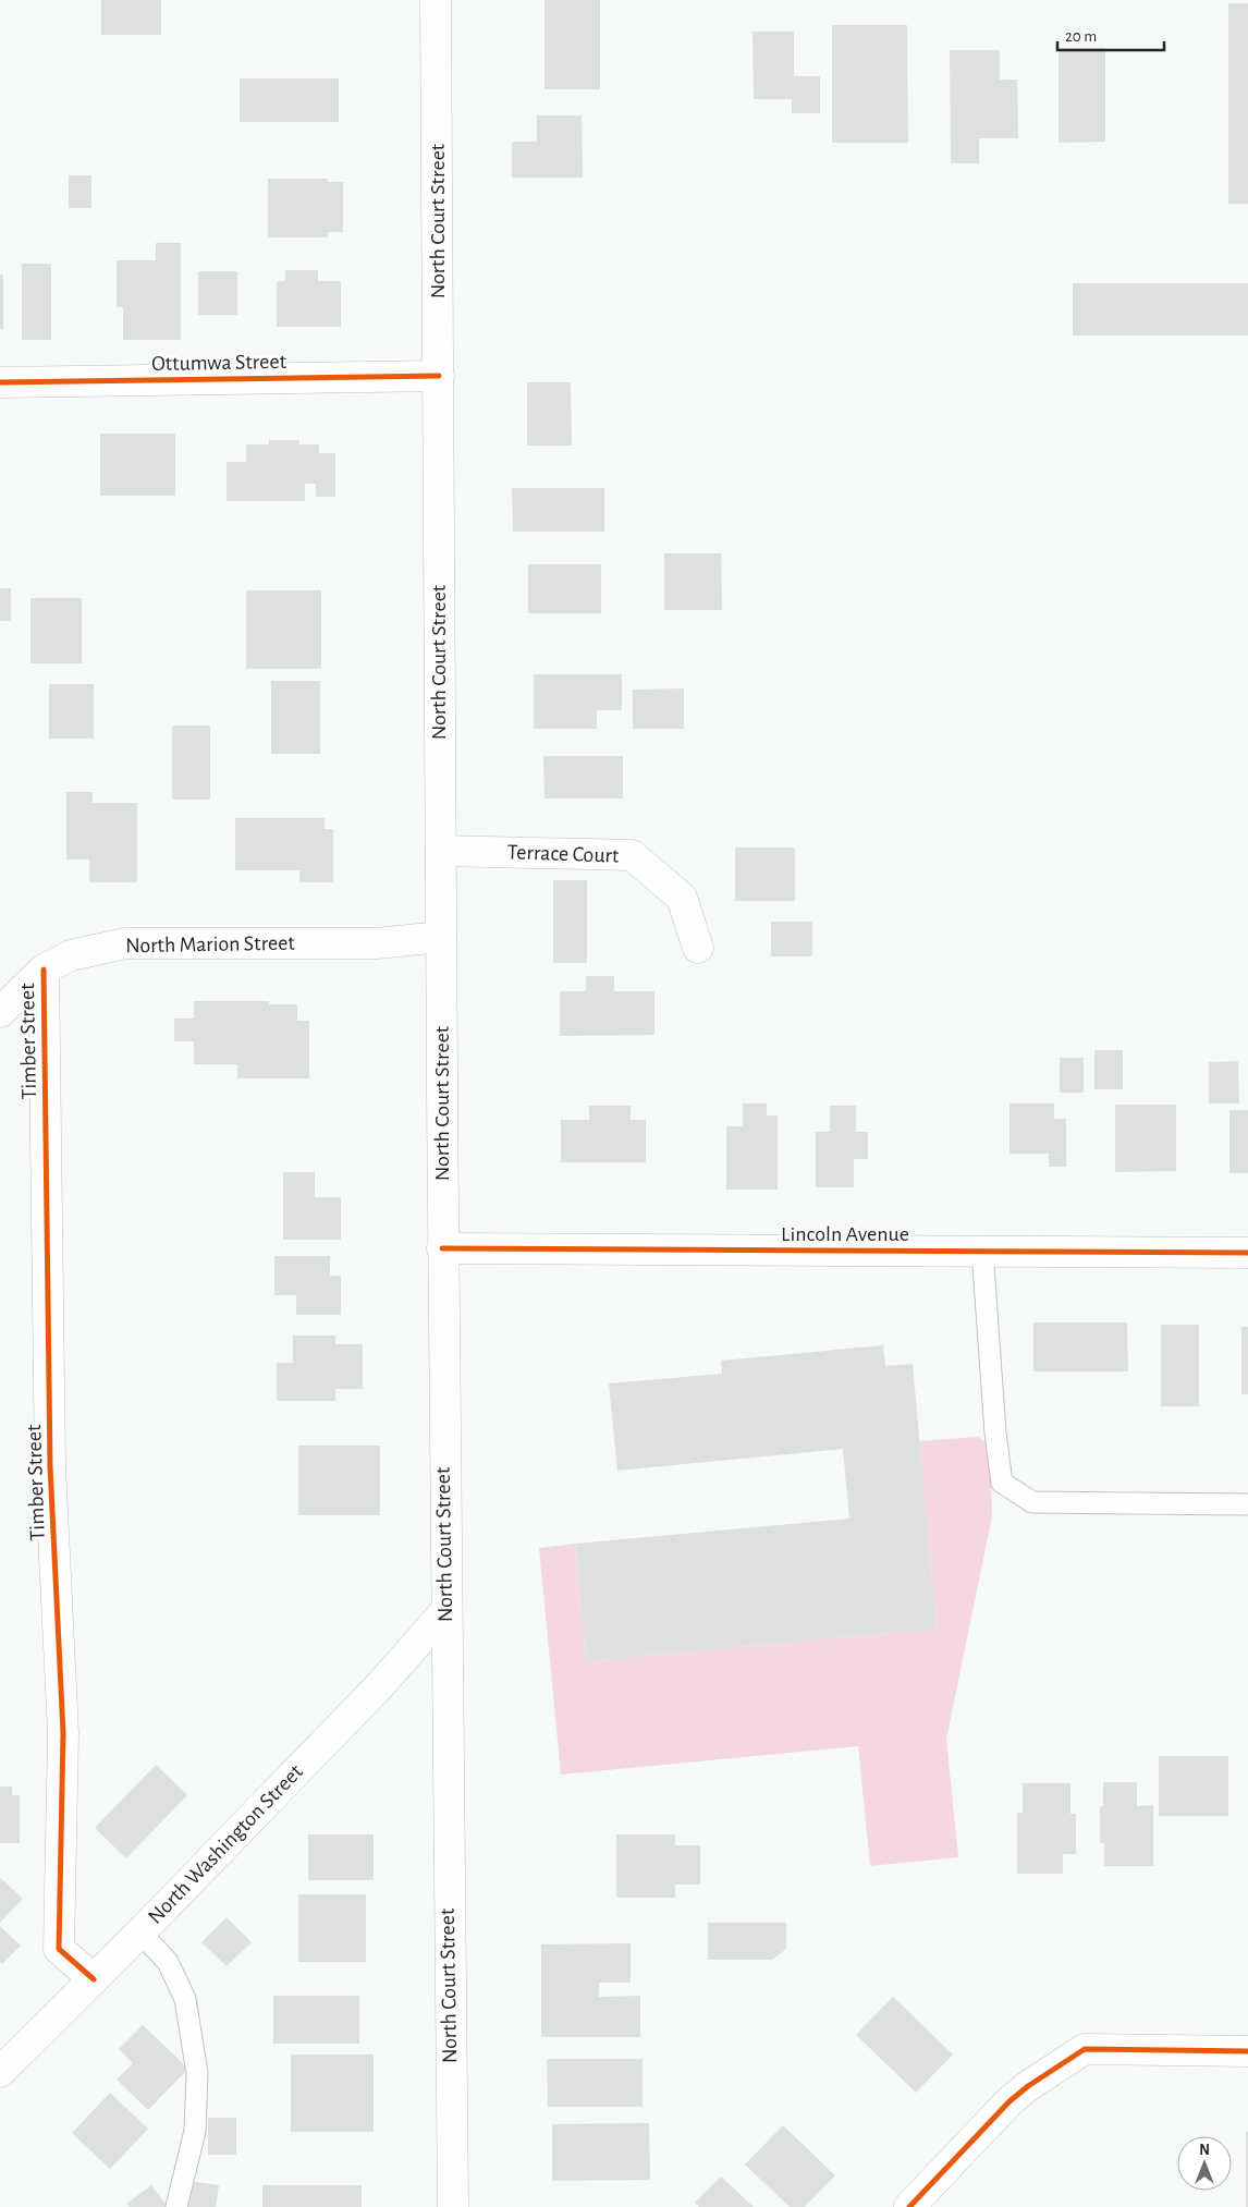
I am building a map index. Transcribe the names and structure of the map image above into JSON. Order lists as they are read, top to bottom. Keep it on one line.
{"streets":{"street":["North Court Street","Ottumwa Street","Terrace Court","North Marion Street","Timber Street","Lincoln Avenue","North Washington Street"]},"crossings":[["North Court Street","Ottumwa Street"],["North Court Street","Terrace Court"],["North Court Street","North Marion Street"],["North Court Street","Lincoln Avenue"],["North Court Street","North Washington Street"],["North Marion Street","Timber Street"],["Timber Street","North Washington Street"]],"scale_bar":"20 m","north":"top"}
